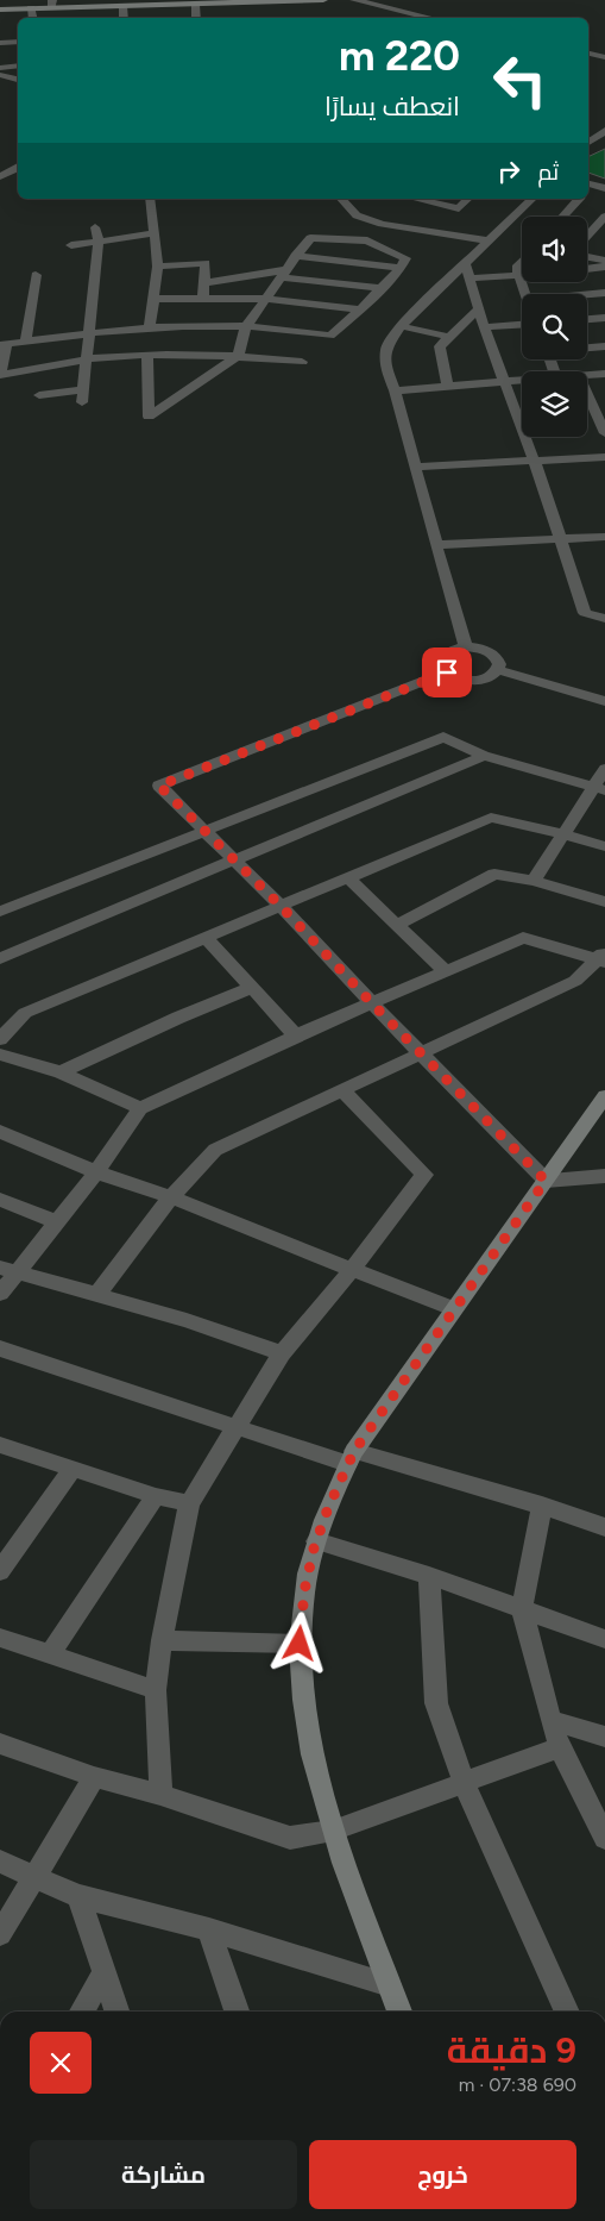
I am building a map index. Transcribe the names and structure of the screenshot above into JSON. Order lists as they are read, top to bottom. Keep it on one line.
{"page":{"turn":["220 m","انعطف يسارًا"],"then":"ثم","heading":["9 دقيقة","690 m · 07:38"],"buttons":["خروج","مشاركة"]}}
